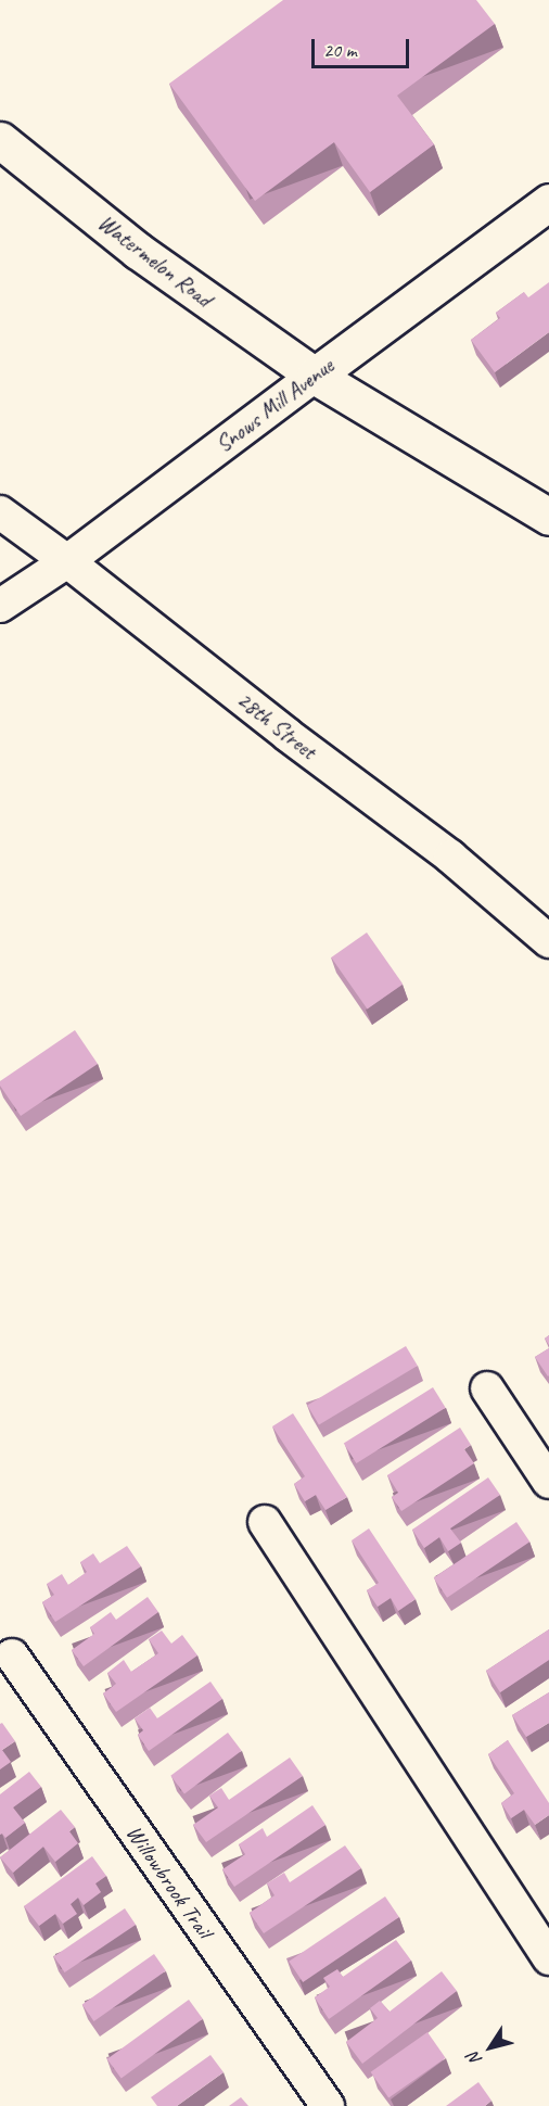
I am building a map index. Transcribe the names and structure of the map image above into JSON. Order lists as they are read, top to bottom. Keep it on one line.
{"streets":{"main road":["Watermelon Road","Snows Mill Avenue"],"street":["28th Street","Willowbrook Trail"]},"crossings":[["Watermelon Road","Snows Mill Avenue"],["Snows Mill Avenue","28th Street"]],"scale_bar":"20 m","north":"bottom left"}
